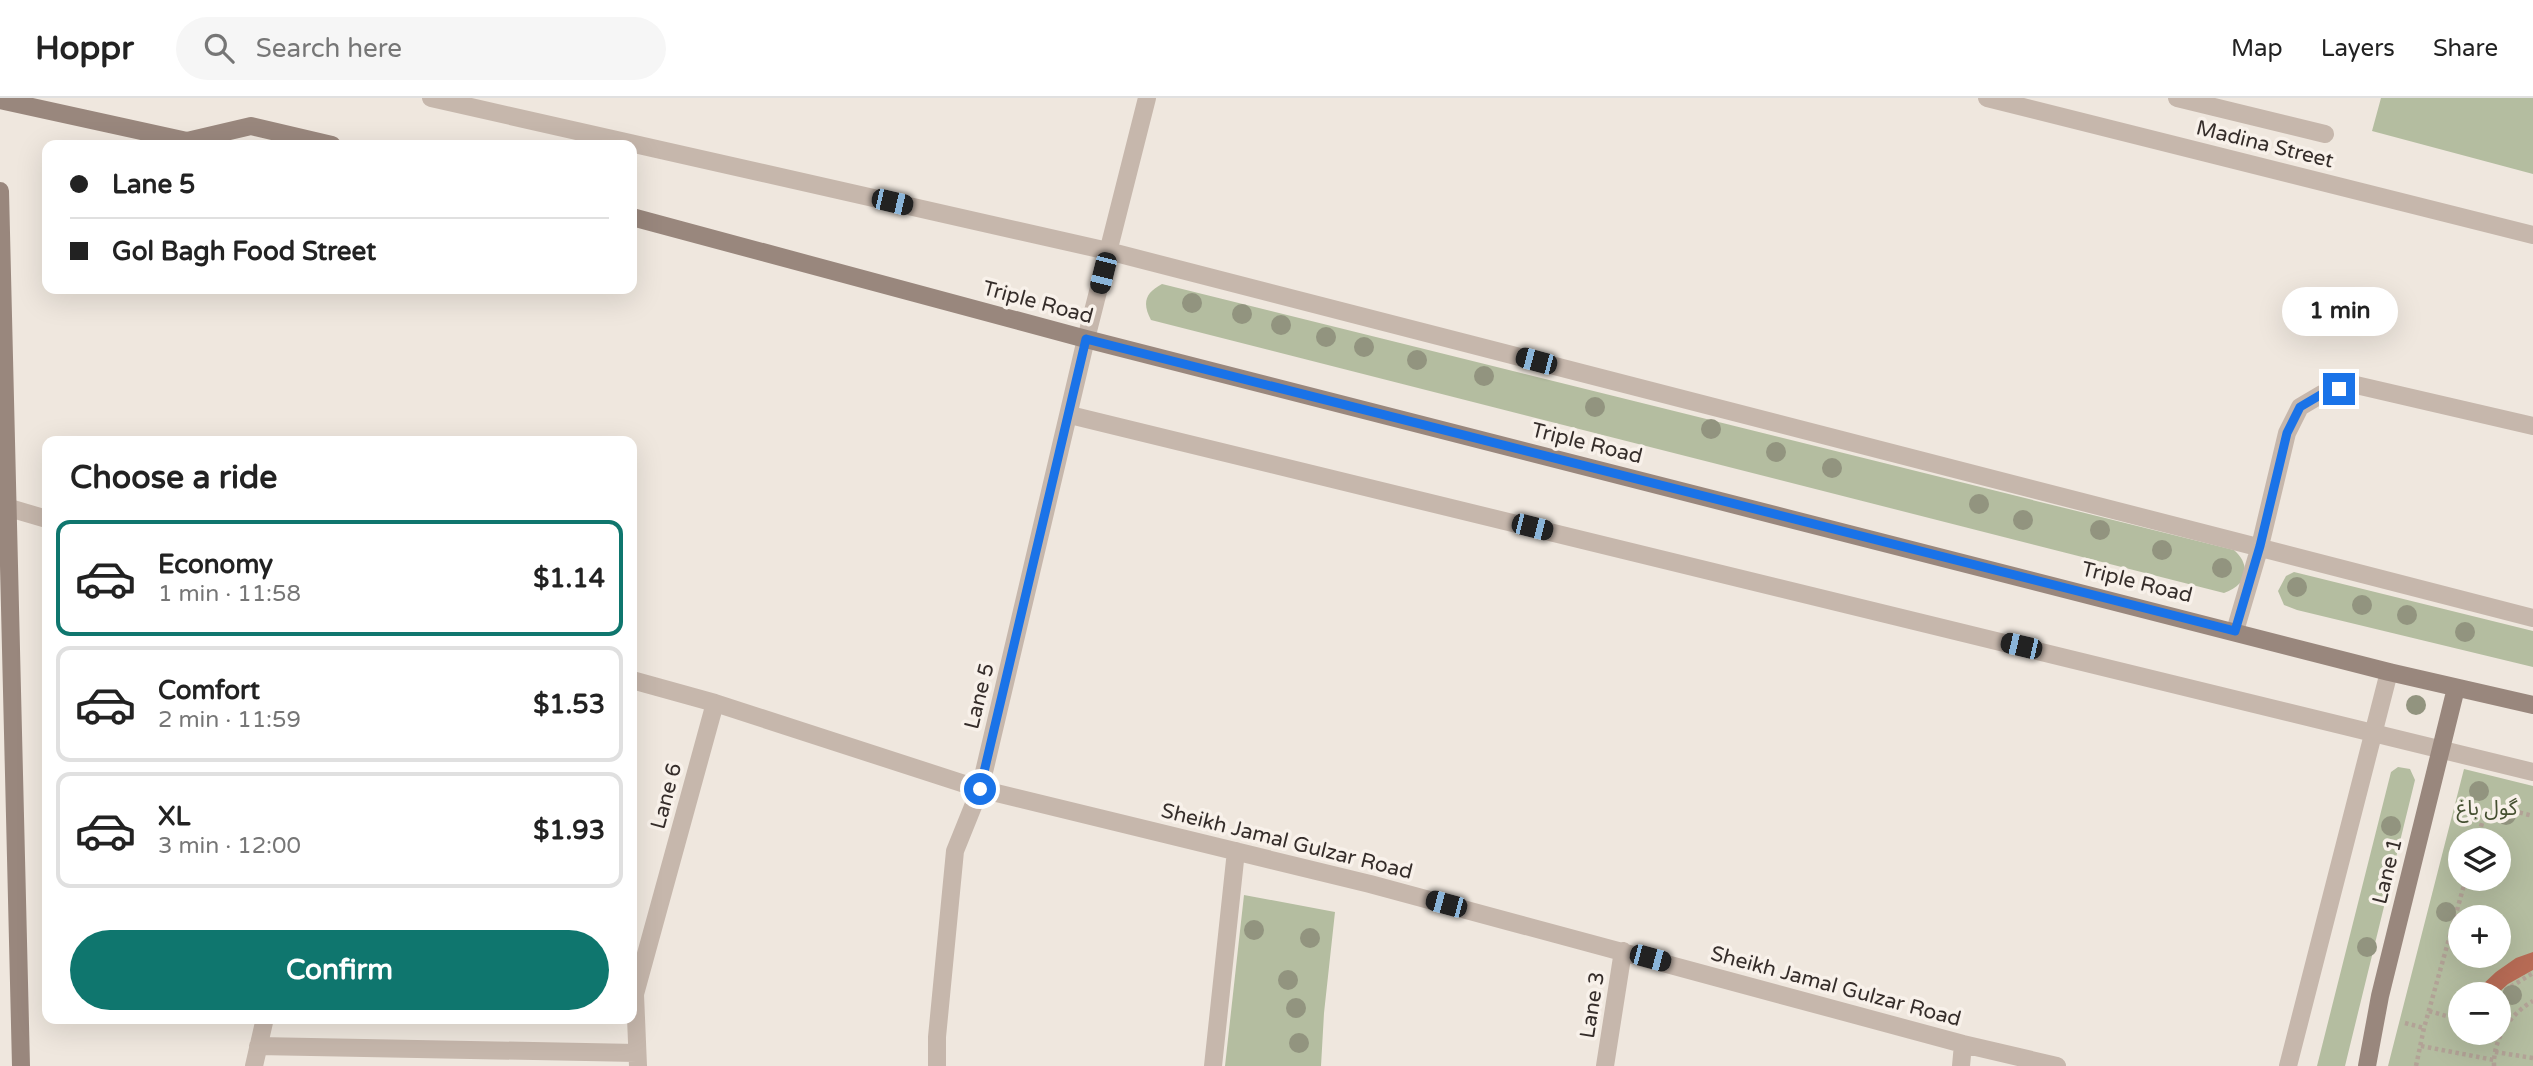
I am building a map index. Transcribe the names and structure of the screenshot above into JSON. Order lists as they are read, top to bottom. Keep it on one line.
{"streets":{"main road":["Triple Road","Lane 1"],"street":["Madina Street","Lane 5","Lane 6","Sheikh Jamal Gulzar Road","Lane 3"]},"crossings":[["Triple Road","Lane 5"],["Triple Road","Lane 1"],["Lane 5","Sheikh Jamal Gulzar Road"],["Lane 6","Sheikh Jamal Gulzar Road"],["Sheikh Jamal Gulzar Road","Lane 3"]],"parks":["گول باغ"],"page":{"header":"Hoppr","search":"Search here","nav":["Map","Layers","Share"],"banner":["Lane 5","Gol Bagh Food Street"],"bubble":"1 min","heading":"Choose a ride","list":[{"name":"Economy","note":"1 min · 11:58","value":"$1.14"},{"name":"Comfort","note":"2 min · 11:59","value":"$1.53"},{"name":"XL","note":"3 min · 12:00","value":"$1.93"}],"map_buttons":["+","−"],"buttons":"Confirm"}}
